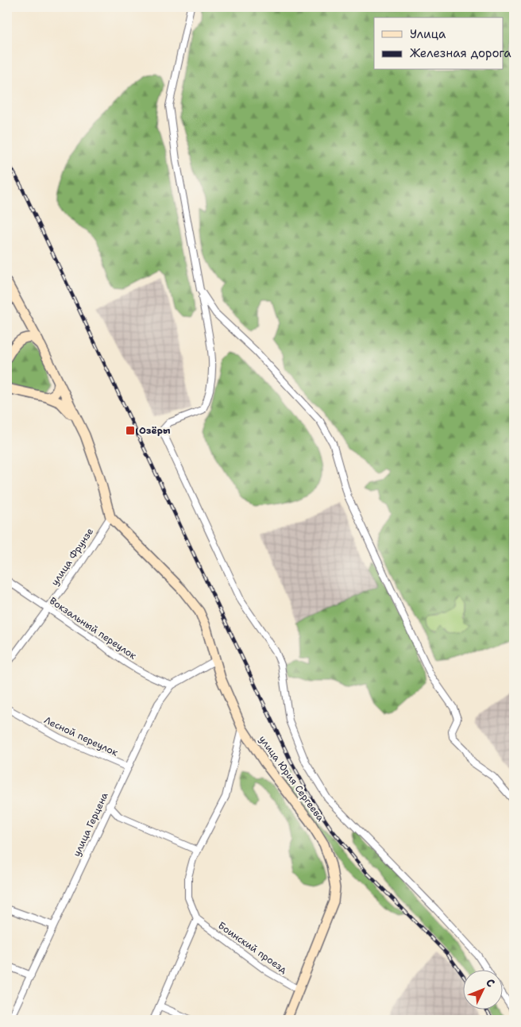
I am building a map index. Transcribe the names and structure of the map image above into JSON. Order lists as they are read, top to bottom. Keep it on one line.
{"streets":{"main road":["улица Юрия Сергеева"],"street":["улица Фрунзе","Вокзальный переулок","Лесной переулок","улица Герцена","Боинский проезд"]},"crossings":[["улица Фрунзе","Вокзальный переулок"],["улица Фрунзе","улица Юрия Сергеева"],["Вокзальный переулок","улица Герцена"],["Лесной переулок","улица Герцена"],["улица Юрия Сергеева","улица Герцена"],["улица Юрия Сергеева","Боинский проезд"]],"places":{"transit":["Озёры"]},"legend":["Улица","Железная дорога"],"north":"top right"}
